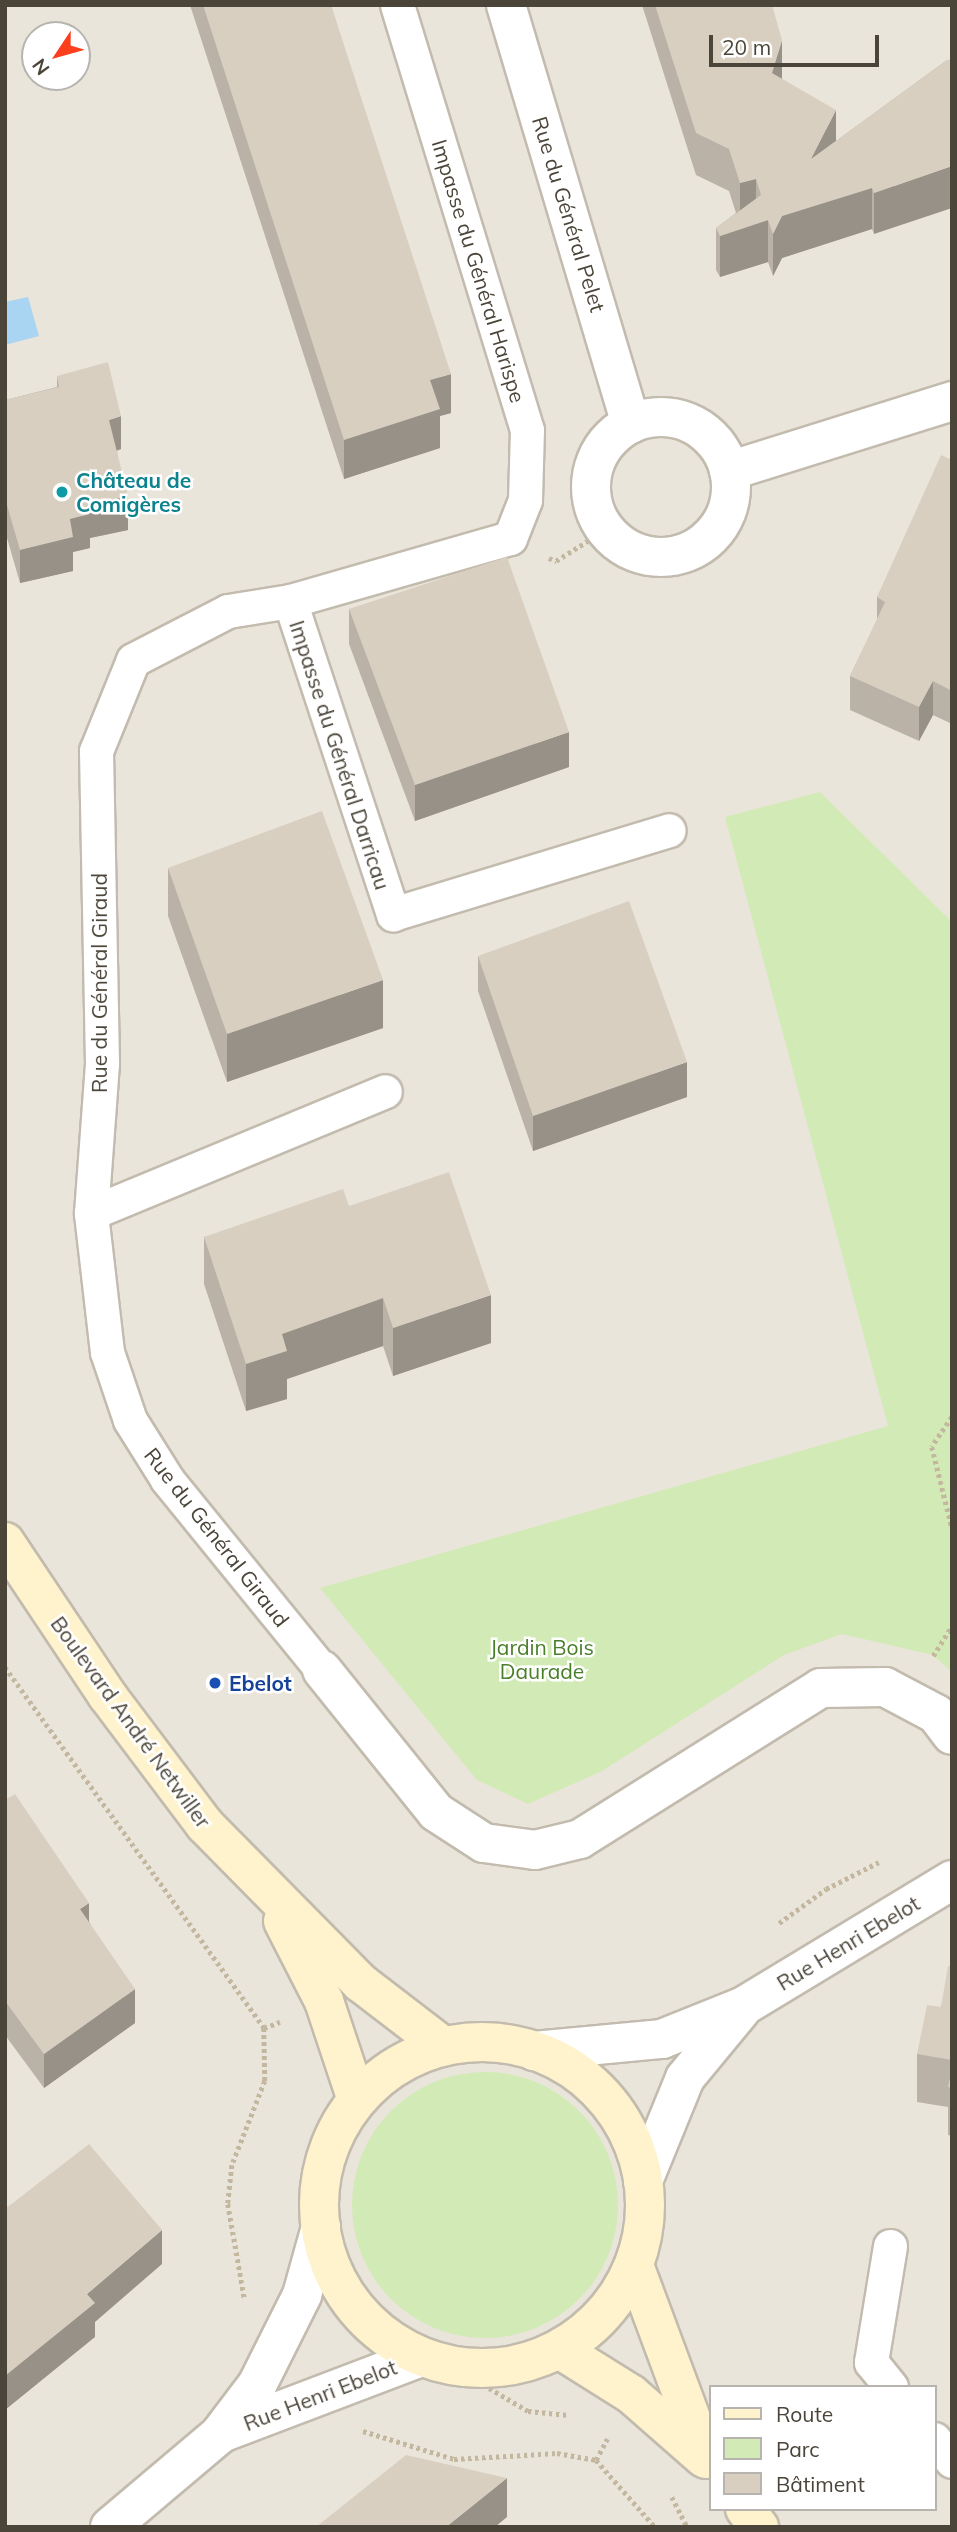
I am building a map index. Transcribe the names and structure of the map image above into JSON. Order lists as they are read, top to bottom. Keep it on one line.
{"streets":{"main road":["Boulevard André Netwiller"],"street":["Rue du Général Pelet","Rue du Général Giraud","Rue Henri Ebelot"],"lane":["Impasse du Général Harispe","Impasse du Général Darricau"]},"crossings":[["Impasse du Général Harispe","Rue du Général Giraud"],["Impasse du Général Darricau","Rue du Général Giraud"]],"parks":["Jardin Bois Daurade"],"places":["Château de Comigères","Ebelot"],"legend":["Route","Parc","Bâtiment"],"scale_bar":"20 m","north":"bottom left"}
